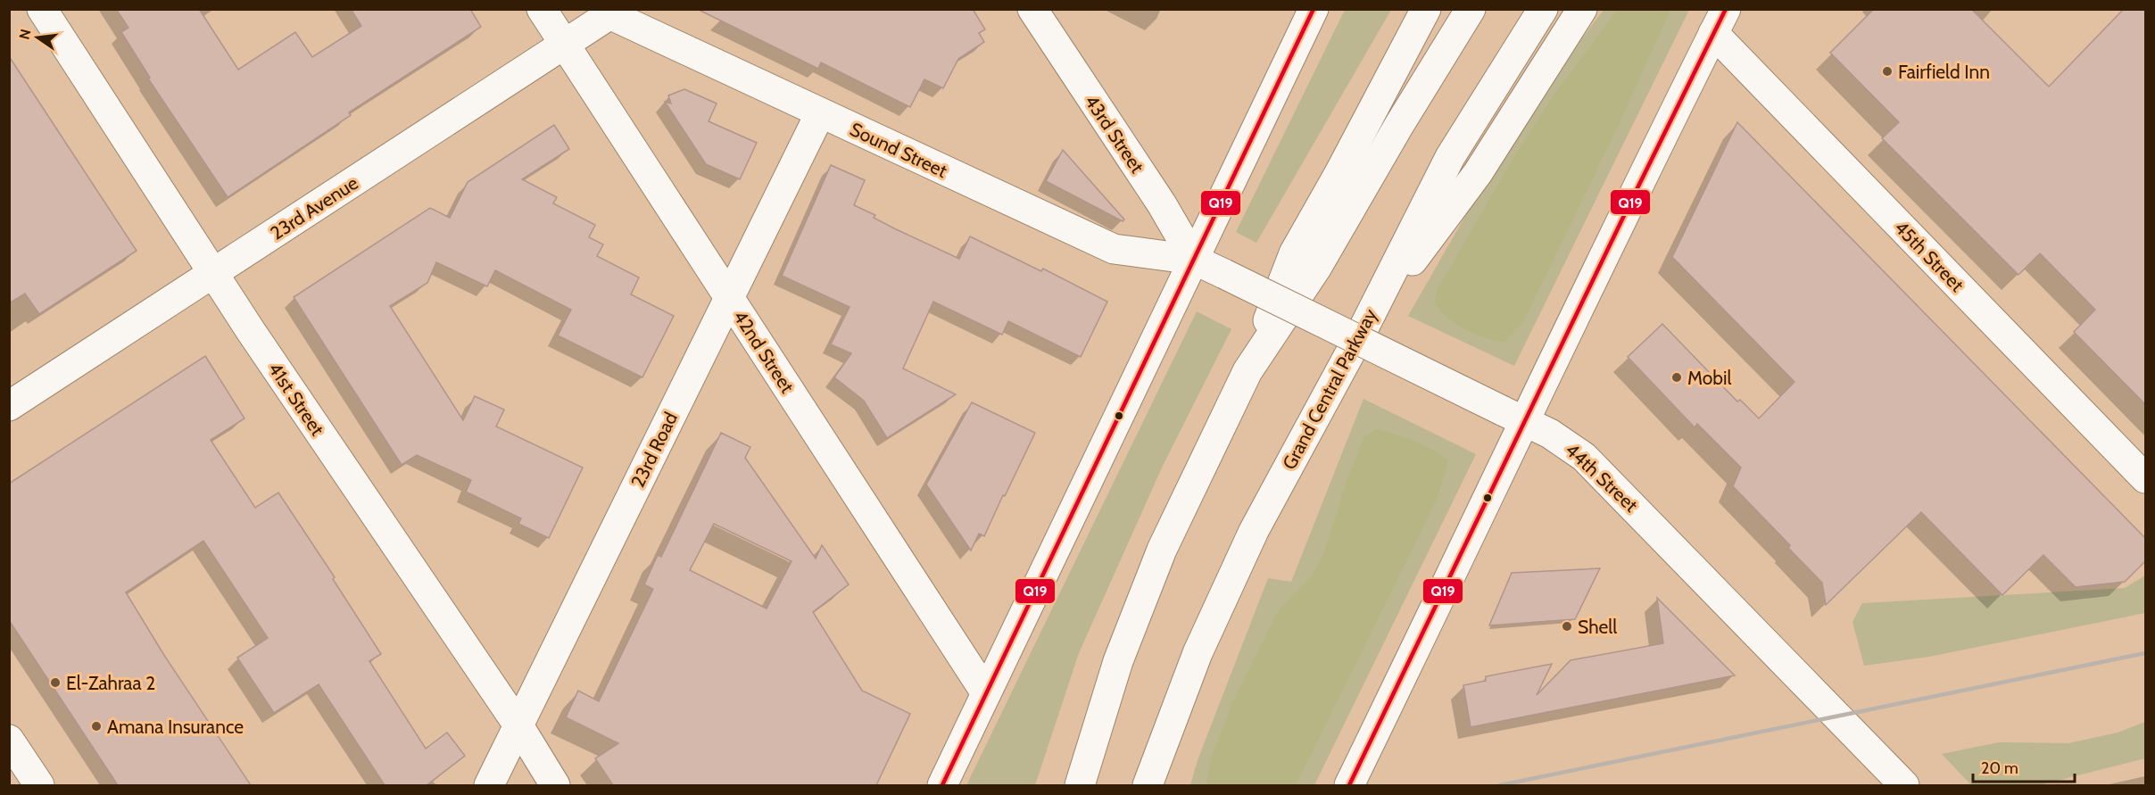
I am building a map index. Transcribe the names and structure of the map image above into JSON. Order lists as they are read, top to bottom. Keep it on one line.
{"streets":{"main road":["43rd Street","Sound Street","23rd Avenue","45th Street","42nd Street","Grand Central Parkway","41st Street","23rd Road","44th Street"]},"crossings":[["43rd Street","Sound Street"],["43rd Street","44th Street"],["Sound Street","23rd Avenue"],["Sound Street","23rd Road"],["Sound Street","44th Street"],["23rd Avenue","42nd Street"],["23rd Avenue","41st Street"],["42nd Street","23rd Road"],["41st Street","23rd Road"]],"places":["Fairfield Inn","Mobil","Shell","El-Zahraa 2","Amana Insurance"],"lines":["transit line Q19"],"scale_bar":"20 m","north":"left"}
